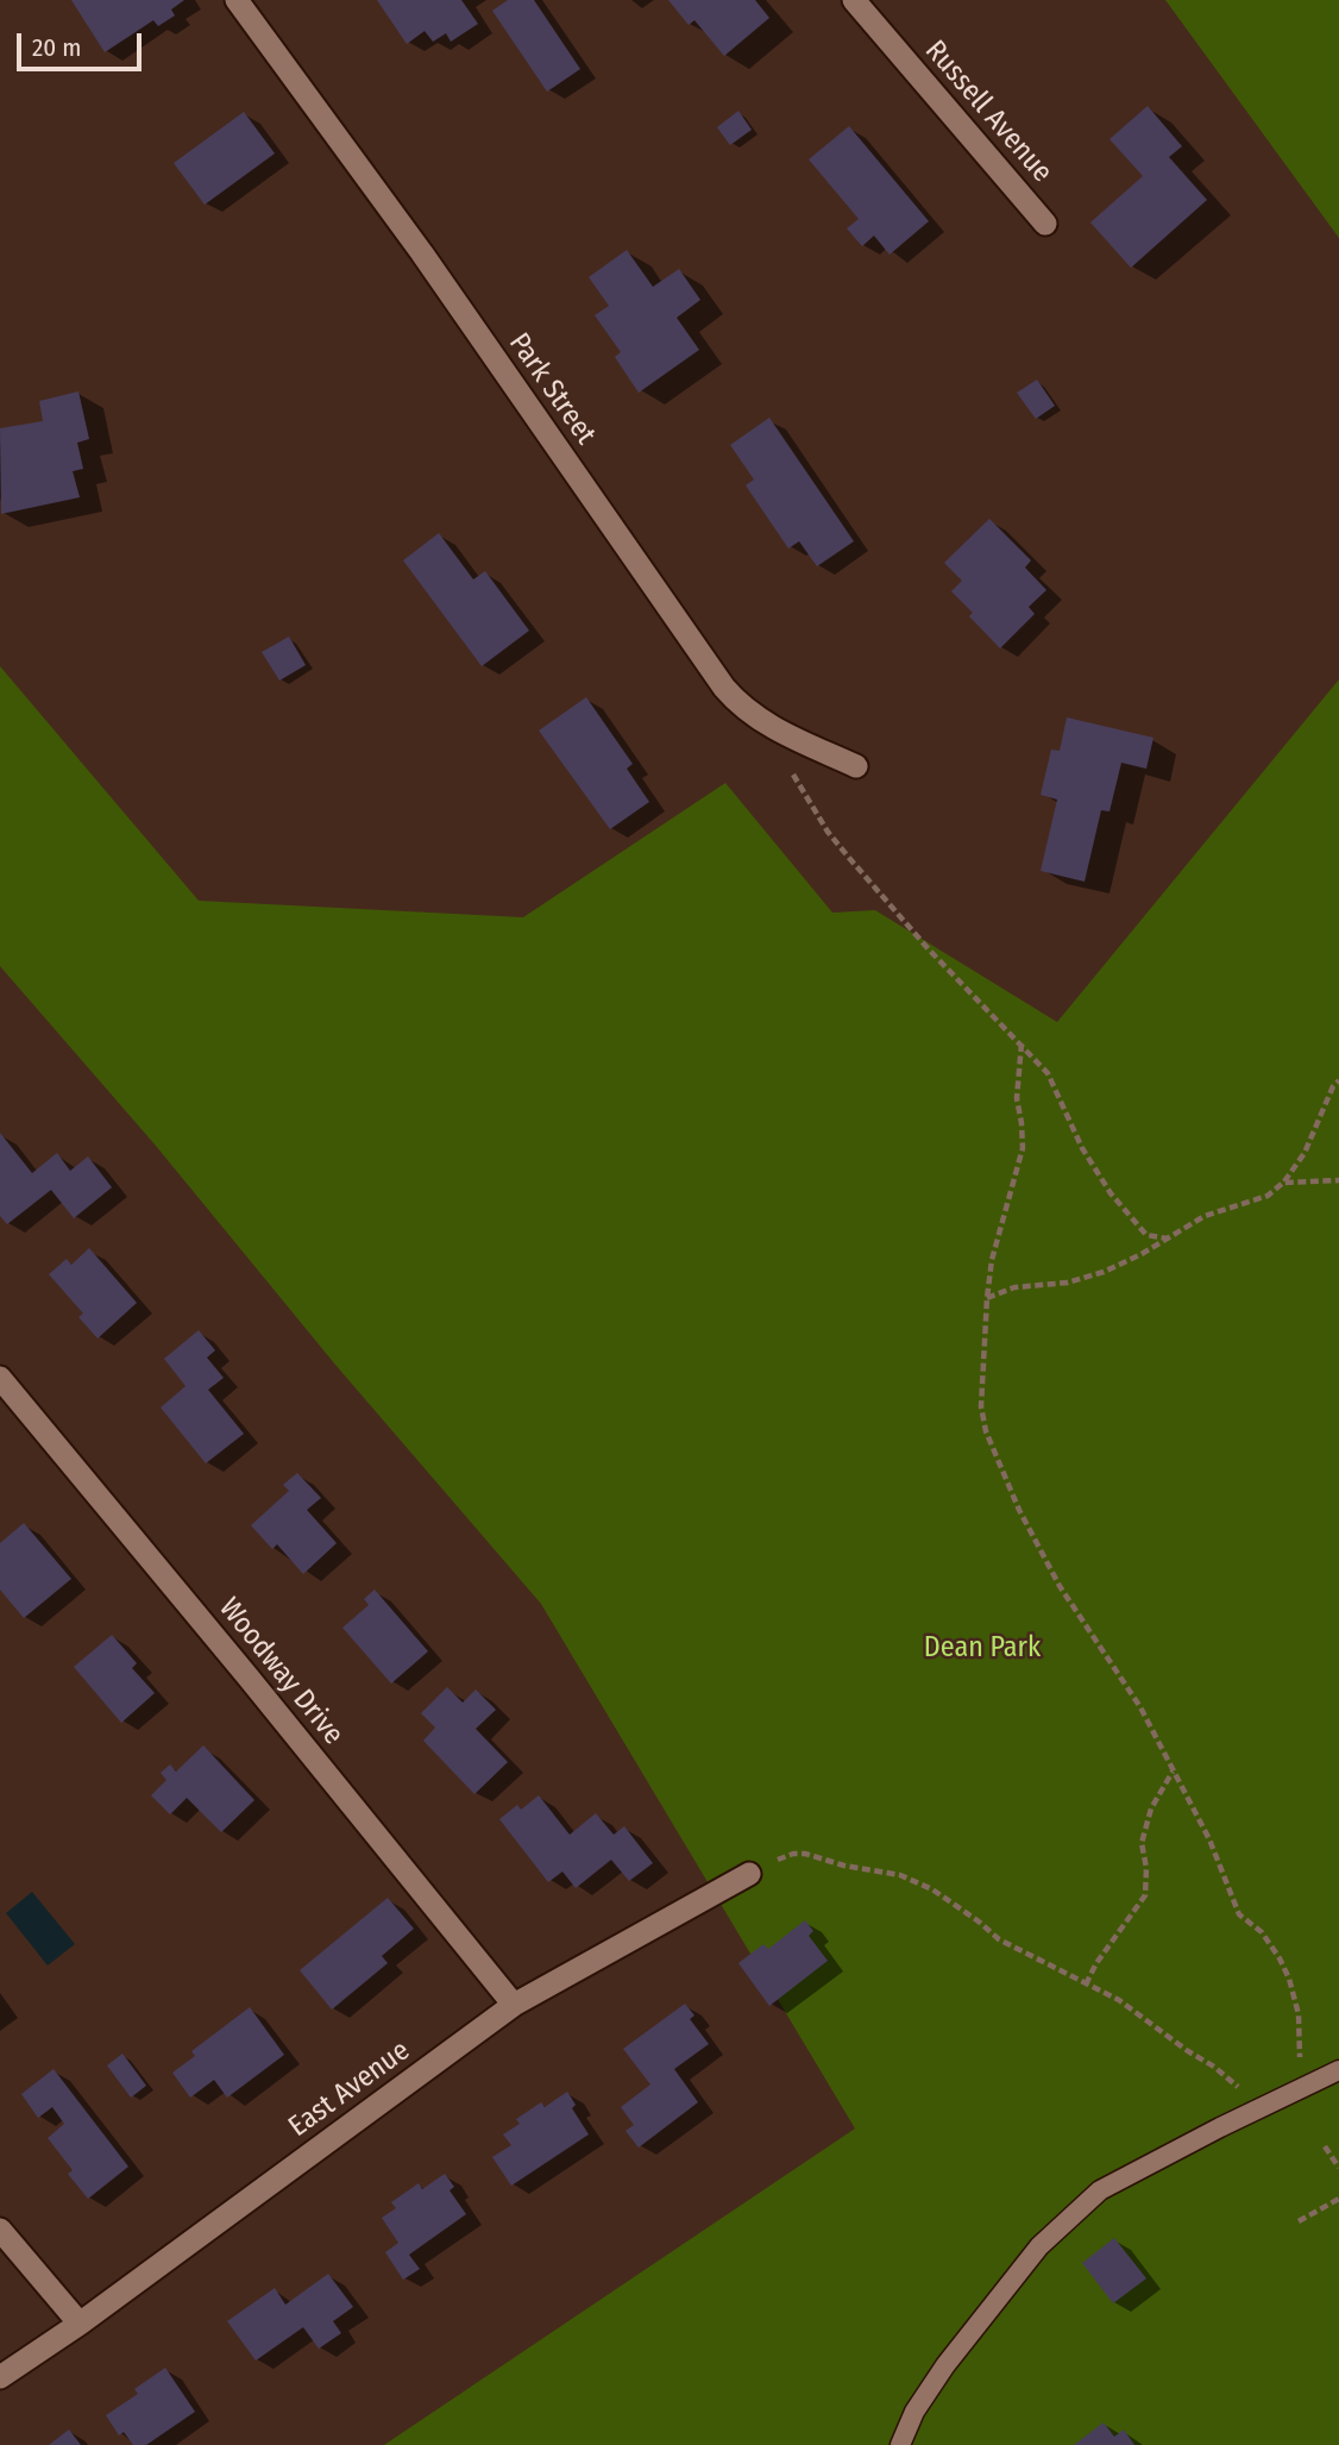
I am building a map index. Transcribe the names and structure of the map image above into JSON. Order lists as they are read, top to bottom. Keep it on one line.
{"streets":{"street":["Russell Avenue","Park Street","Woodway Drive","East Avenue"]},"crossings":[["Woodway Drive","East Avenue"]],"parks":["Dean Park"],"scale_bar":"20 m"}
